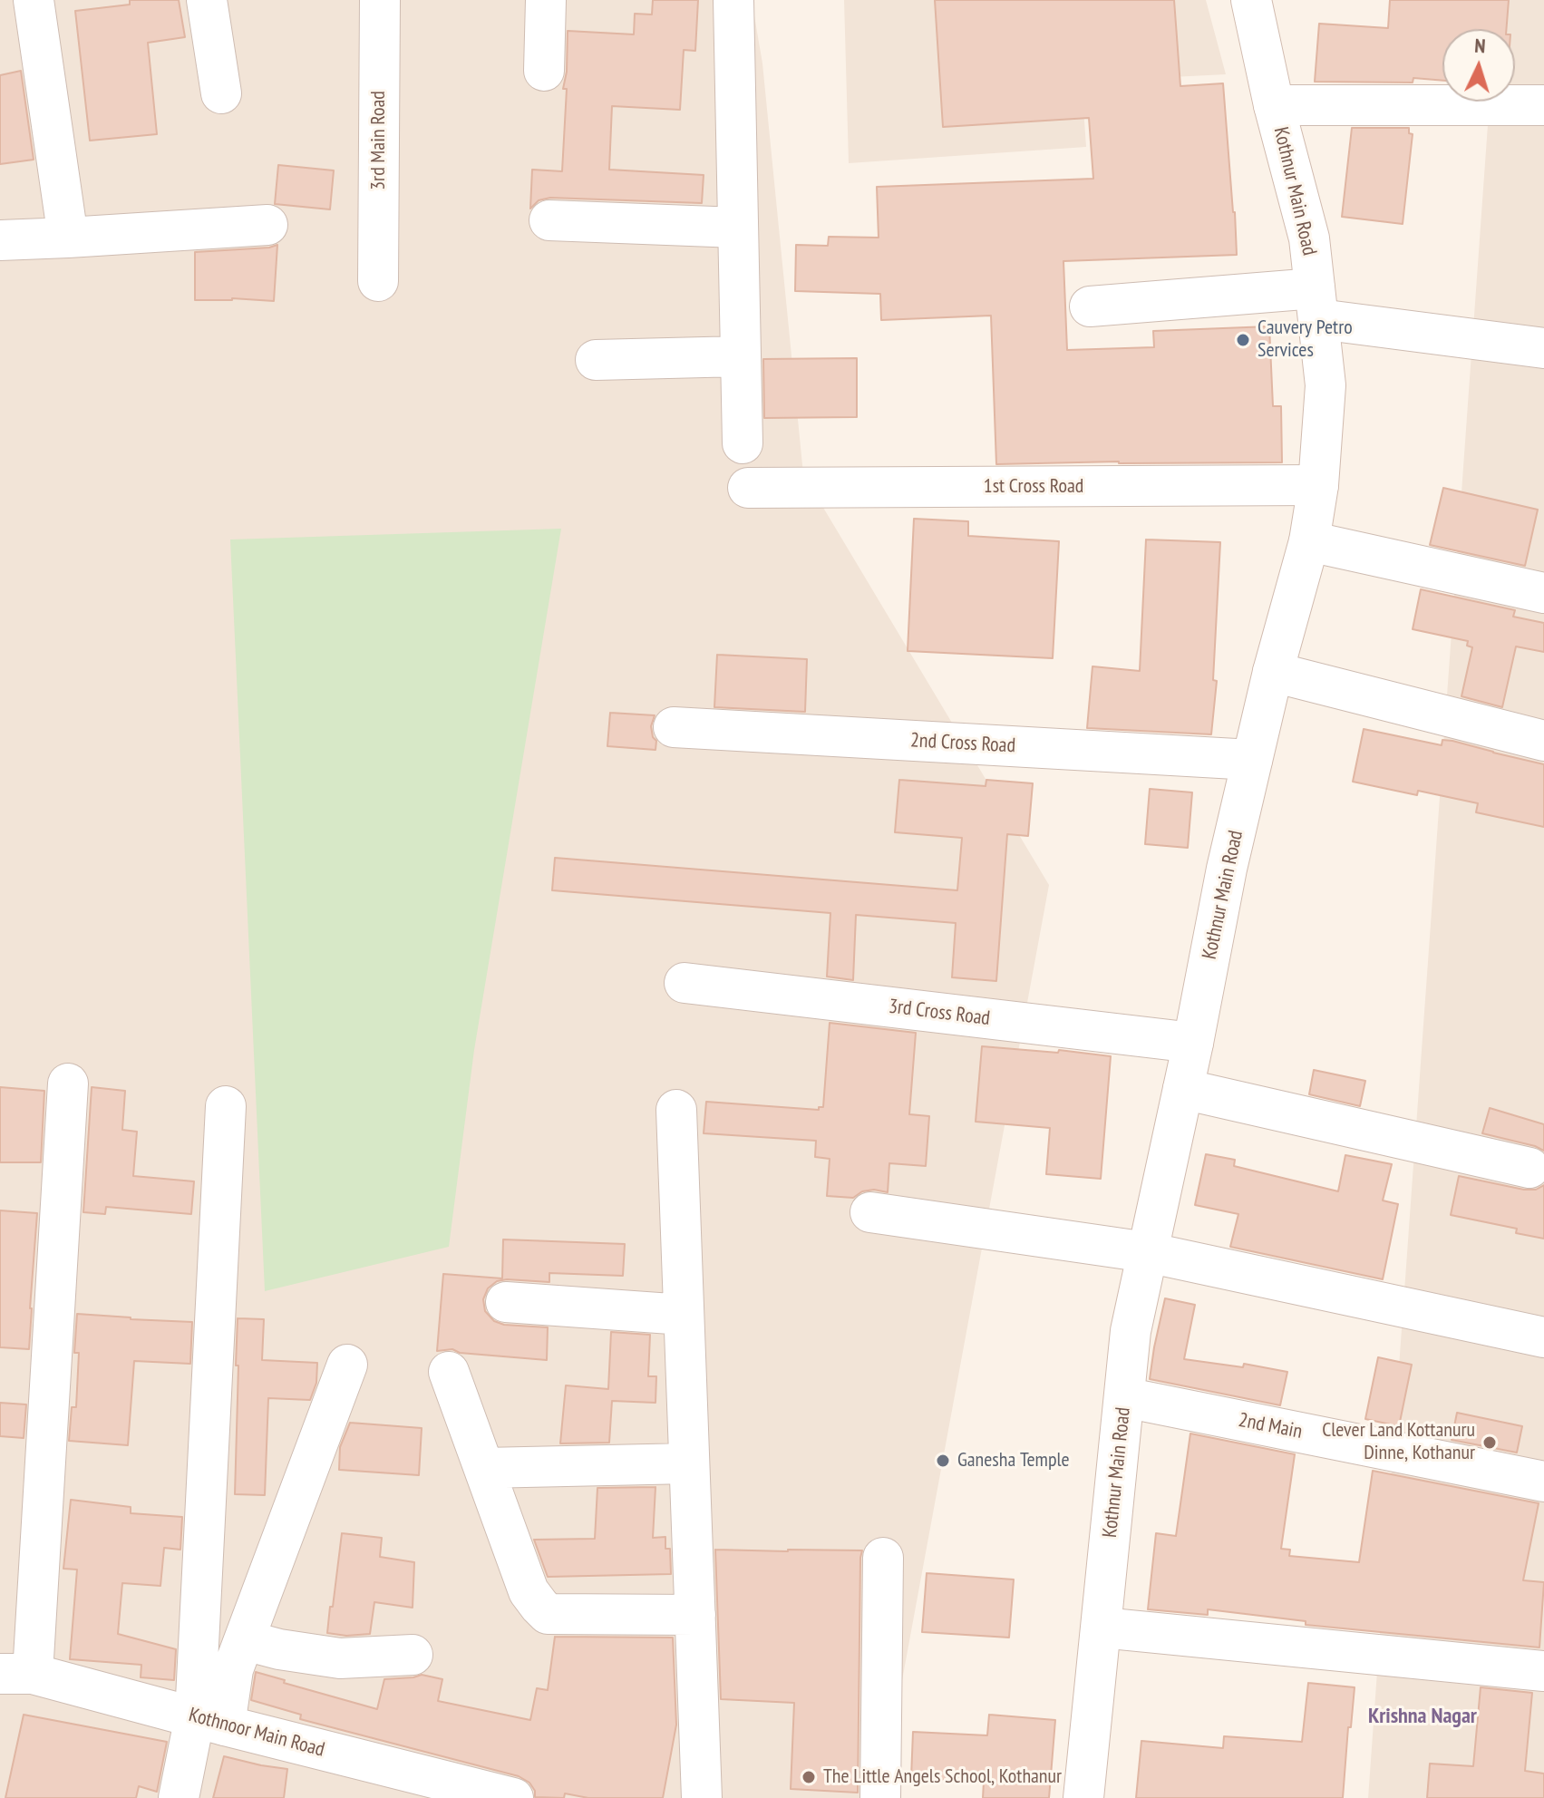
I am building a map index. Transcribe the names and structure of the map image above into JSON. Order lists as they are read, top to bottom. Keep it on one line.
{"streets":{"street":["3rd Main Road","Kothnur Main Road","1st Cross Road","2nd Cross Road","3rd Cross Road","2nd Main","Kothnoor Main Road"]},"crossings":[["Kothnur Main Road","1st Cross Road"],["Kothnur Main Road","2nd Cross Road"],["Kothnur Main Road","3rd Cross Road"],["Kothnur Main Road","2nd Main"]],"districts":["Krishna Nagar"],"places":["Cauvery Petro Services","Clever Land Kottanuru Dinne, Kothanur","Ganesha Temple","The Little Angels School, Kothanur"],"north":"top"}
